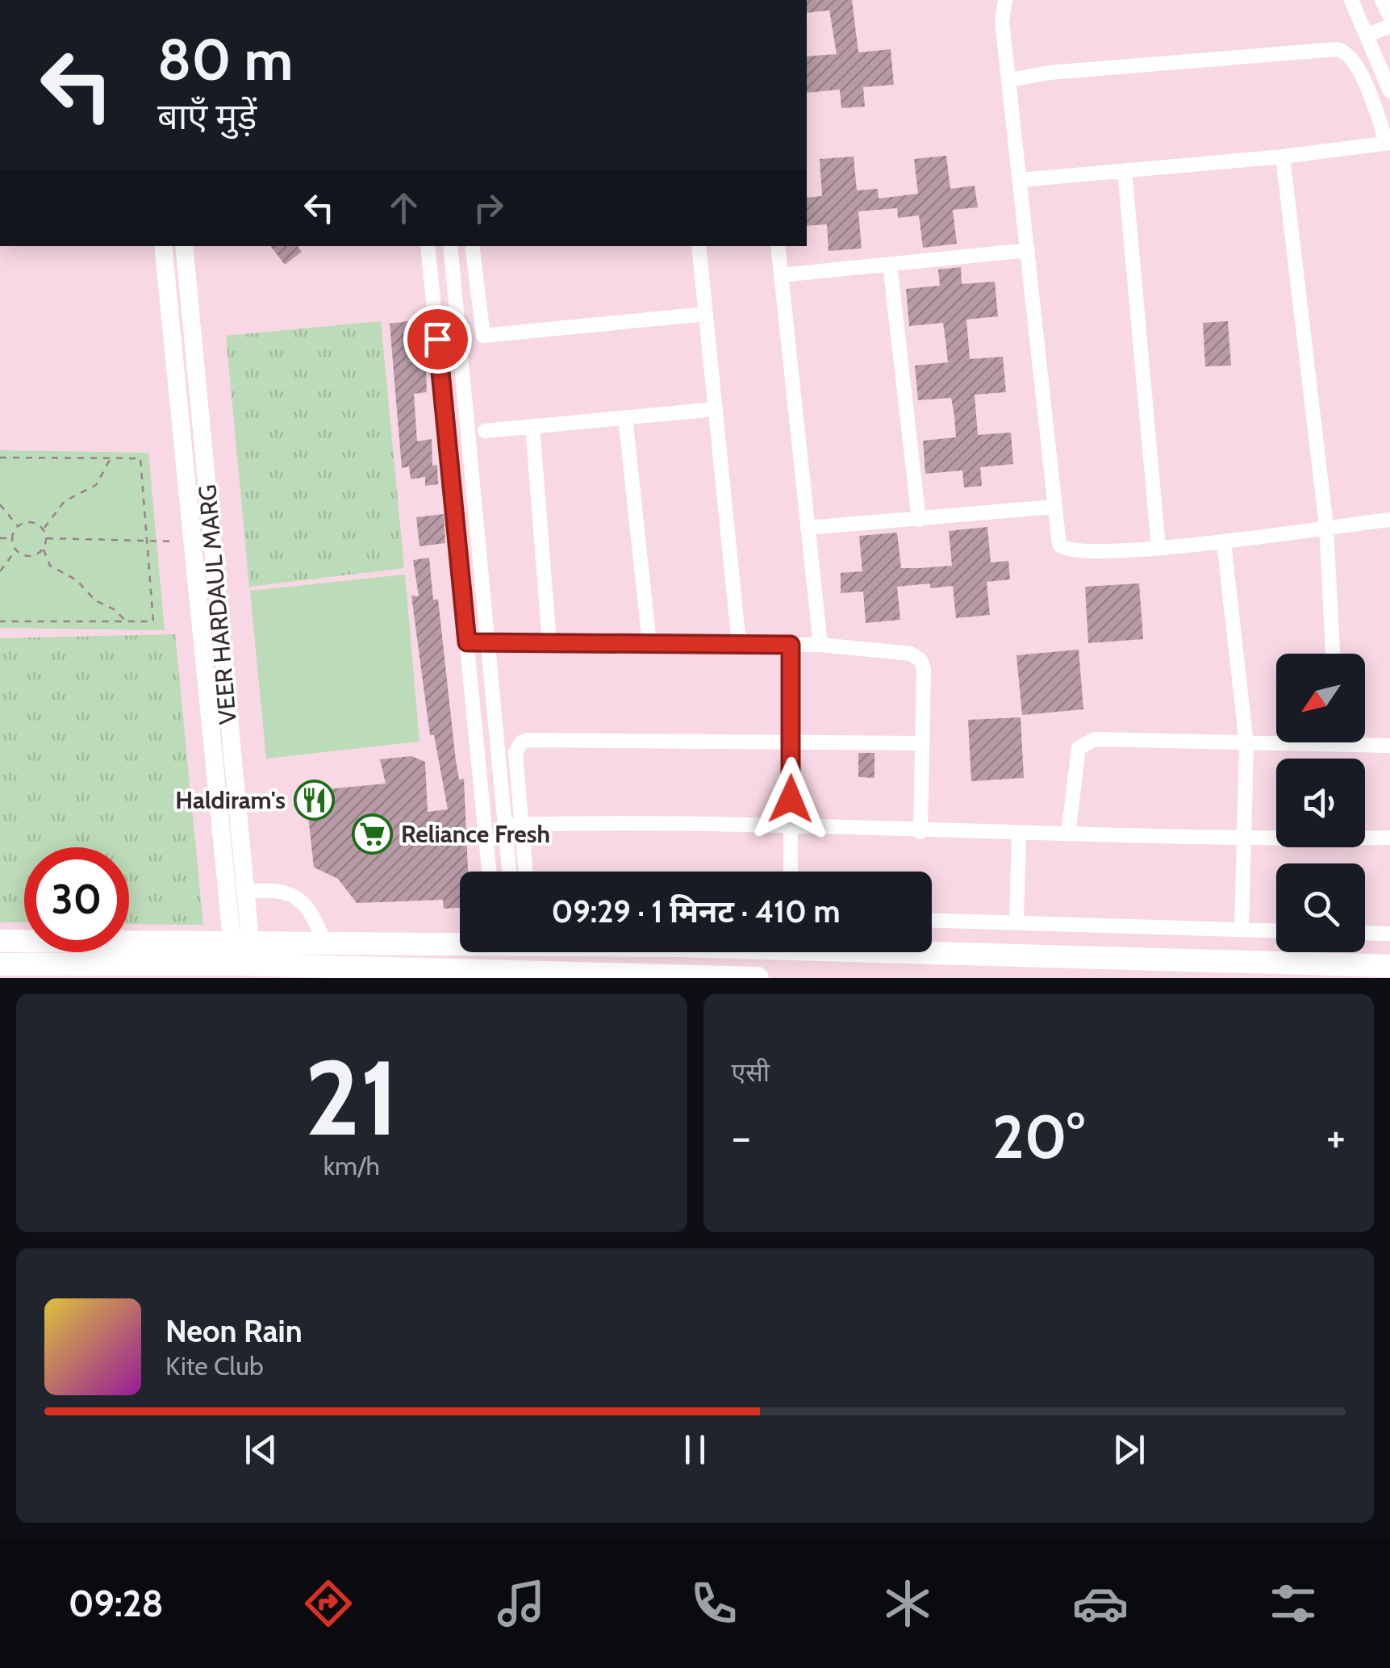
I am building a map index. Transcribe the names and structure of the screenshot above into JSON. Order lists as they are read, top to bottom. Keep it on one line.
{"streets":{"street":["VEER HARDAUL MARG"]},"places":{"restaurant":["Haldiram's"],"supermarket":["Reliance Fresh"]},"north":"bottom left","page":{"turn":["80 m","बाएँ मुड़ें"],"limit":"30","trip":"09:29 · 1 मिनट · 410 m","tile":[["21","km/h"],"एसी"],"heat":["−","20°","+"],"song":["Neon Rain","Kite Club"],"tabs":"09:28"}}
